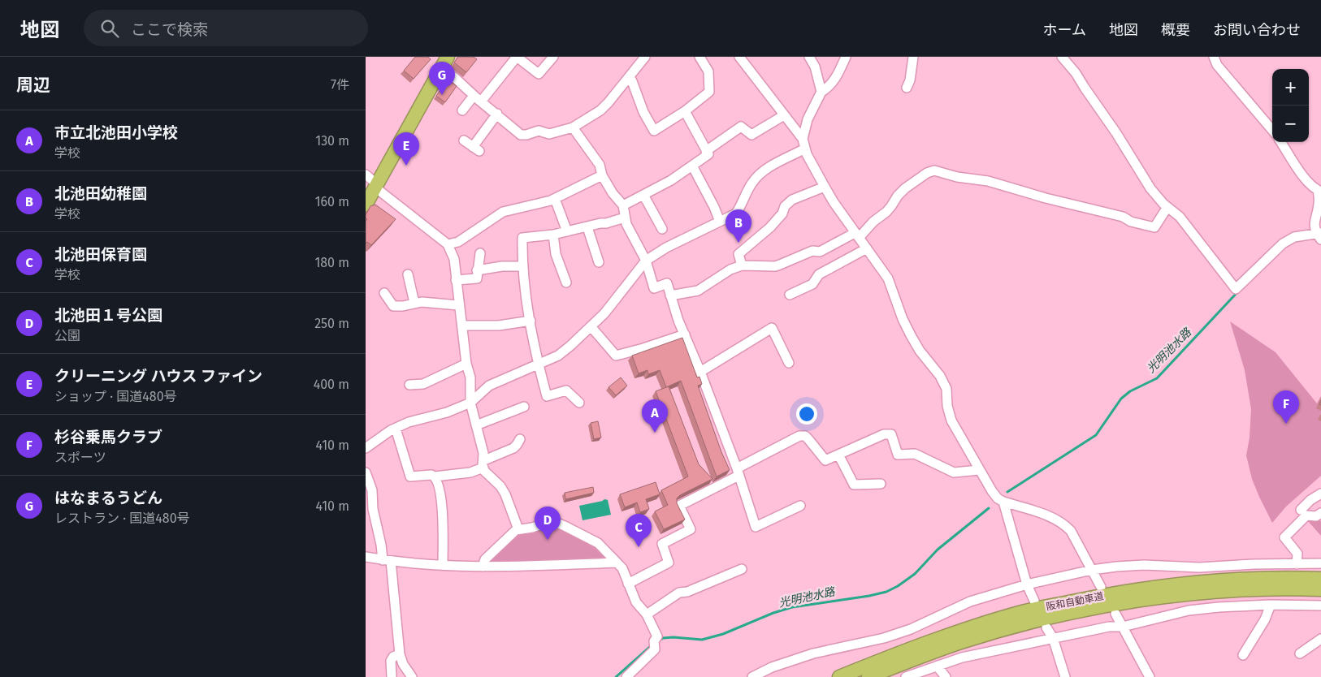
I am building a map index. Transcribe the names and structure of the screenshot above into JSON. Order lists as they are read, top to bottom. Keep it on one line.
{"streets":{"highway":["阪和自動車道"]},"water":["光明池水路"],"page":{"header":"地図","search":"ここで検索","nav":["ホーム","地図","概要","お問い合わせ"],"heading":["周辺","7件"],"pins":["G","E","B","F","A","D","C"],"map_buttons":["+","−"],"list":[{"mark":"A","name":"市立北池田小学校","note":"学校","value":"130 m"},{"mark":"B","name":"北池田幼稚園","note":"学校","value":"160 m"},{"mark":"C","name":"北池田保育園","note":"学校","value":"180 m"},{"mark":"D","name":"北池田１号公園","note":"公園","value":"250 m"},{"mark":"E","name":"クリーニング ハウス ファイン","note":"ショップ · 国道480号","value":"400 m"},{"mark":"F","name":"杉谷乗馬クラブ","note":"スポーツ","value":"410 m"},{"mark":"G","name":"はなまるうどん","note":"レストラン · 国道480号","value":"410 m"}]}}
